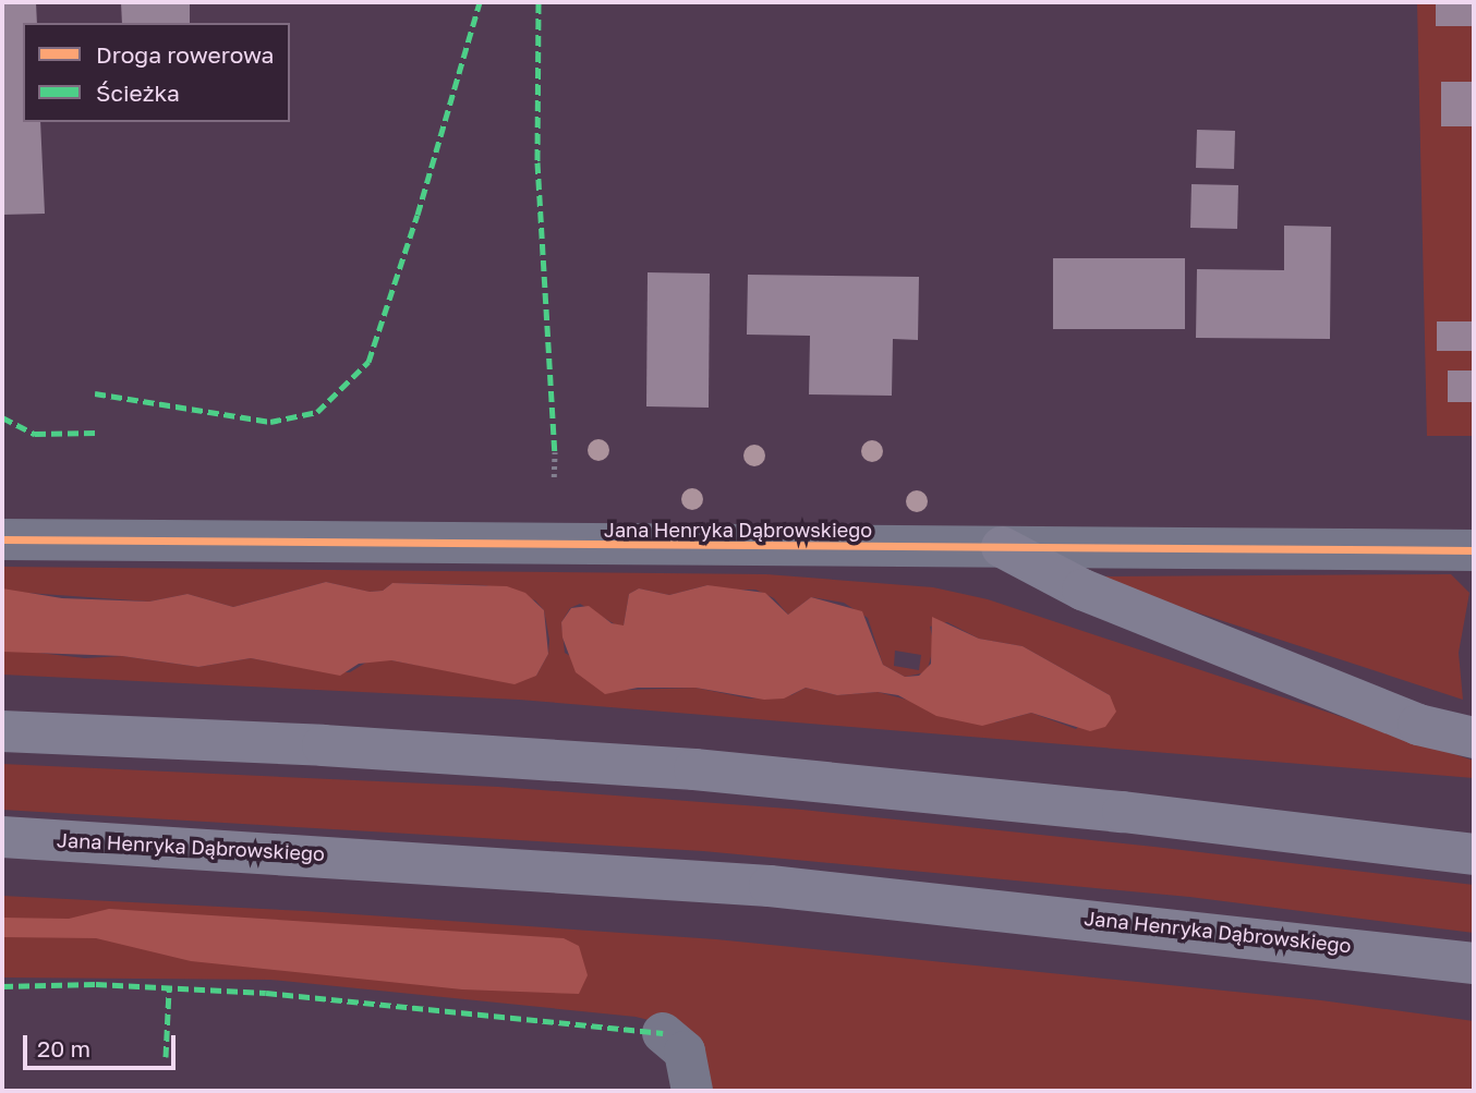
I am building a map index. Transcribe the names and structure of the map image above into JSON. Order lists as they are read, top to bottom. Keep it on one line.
{"streets":{"main road":["Jana Henryka Dąbrowskiego"]},"legend":["Droga rowerowa","Ścieżka"],"scale_bar":"20 m"}
